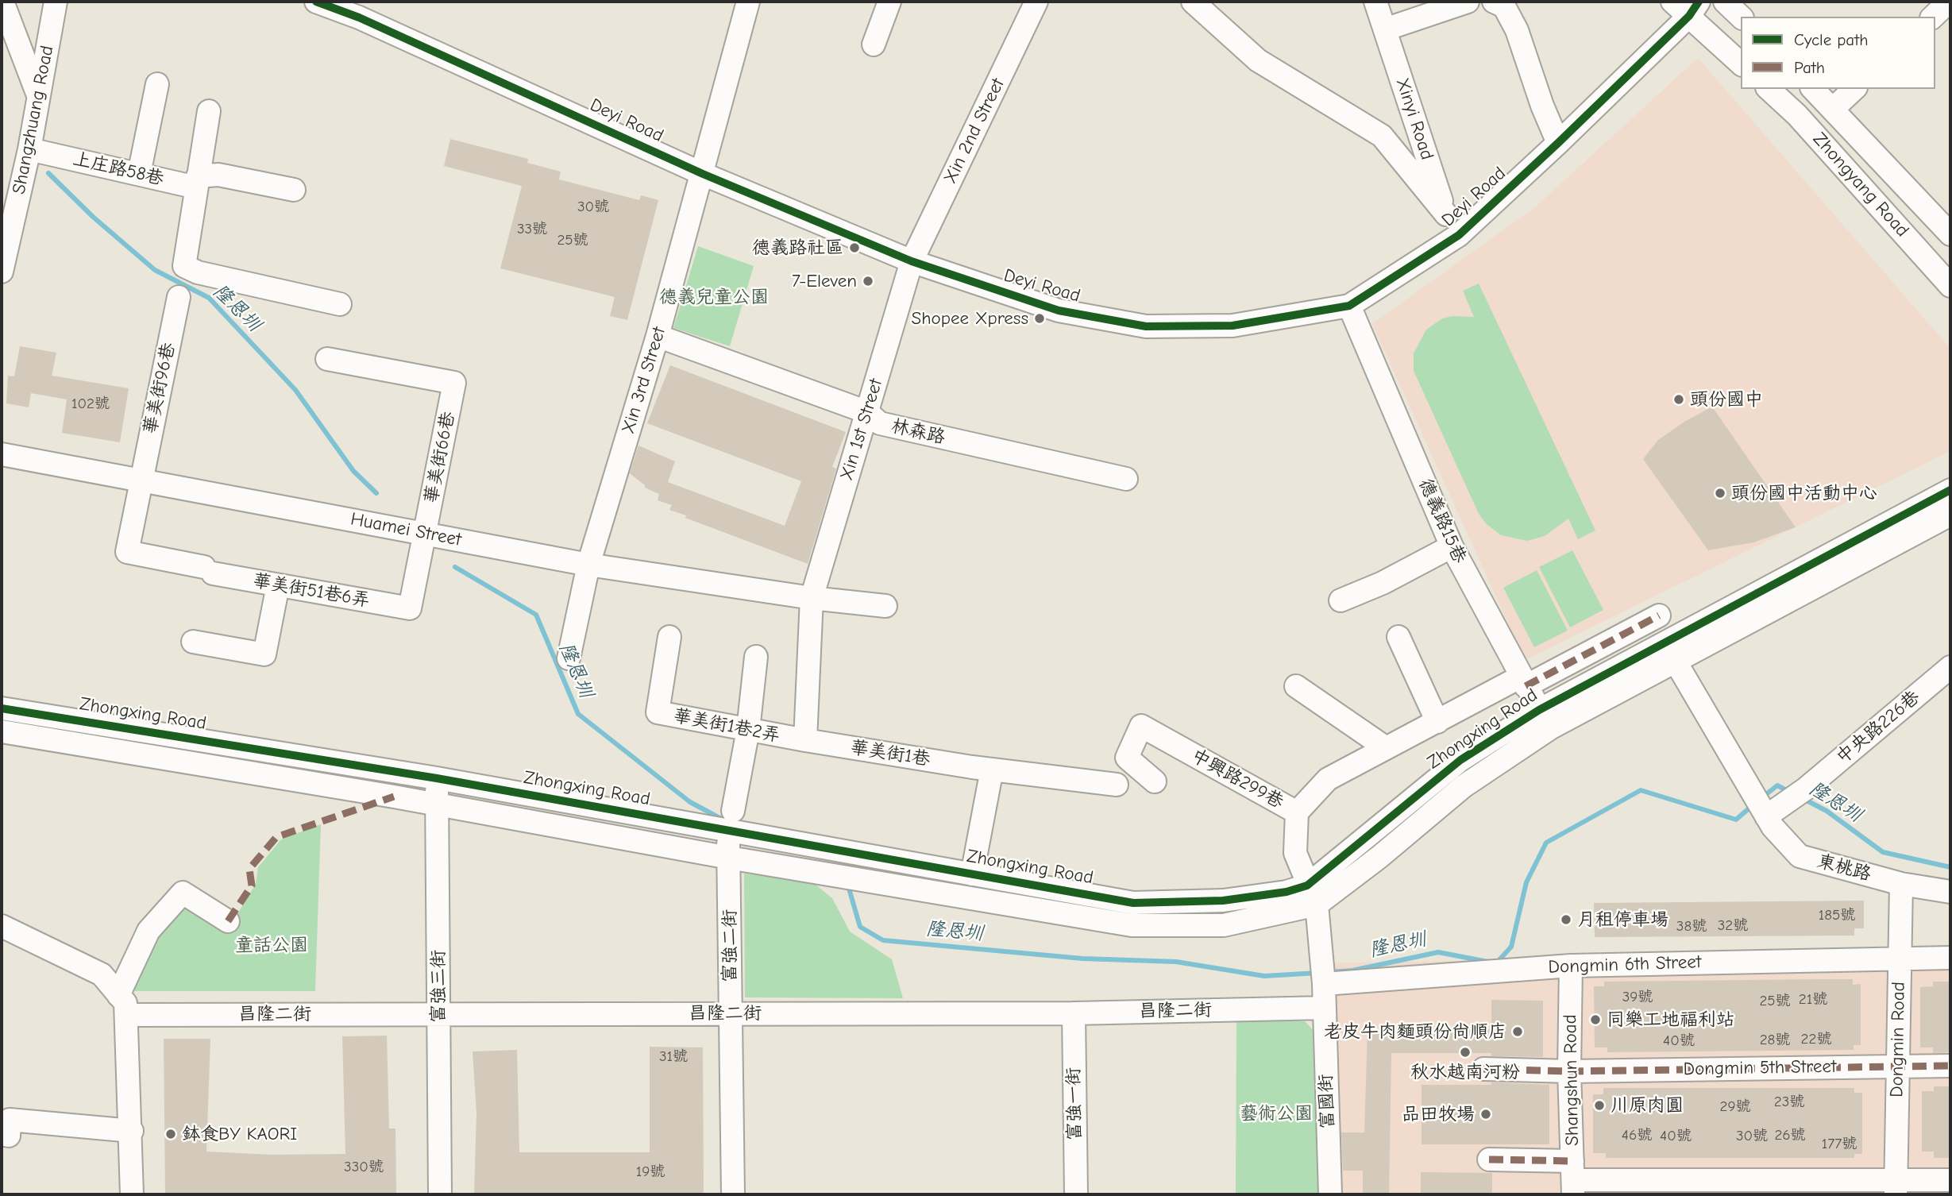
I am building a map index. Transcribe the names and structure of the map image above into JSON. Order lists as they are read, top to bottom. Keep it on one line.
{"streets":{"street":["Xinyi Road","Shangzhuang Road","Deyi Road","Xin 2nd Street","上庄路58巷","Zhongyang Road","Xin 3rd Street","華美街96巷","Xin 1st Street","林森路","華美街66巷","德義路15巷","Huamei Street","華美街51巷6弄","Zhongxing Road","華美街1巷2弄","中央路226巷","華美街1巷","中興路299巷","東桃路","富強二街","Dongmin 6th Street","富強三街","昌隆二街","Dongmin Road","Dongmin 5th Street","Shangshun Road","富國街","富強一街"]},"crossings":[["Xinyi Road","Deyi Road"],["Shangzhuang Road","上庄路58巷"],["Deyi Road","Xin 2nd Street"],["Deyi Road","Xin 3rd Street"],["Deyi Road","Xin 1st Street"],["Deyi Road","德義路15巷"],["Xin 2nd Street","Xin 1st Street"],["Xin 3rd Street","林森路"],["Xin 3rd Street","Huamei Street"],["華美街96巷","Huamei Street"],["華美街96巷","華美街51巷6弄"],["Xin 1st Street","林森路"],["Xin 1st Street","Huamei Street"],["華美街66巷","Huamei Street"],["華美街66巷","華美街51巷6弄"],["德義路15巷","Zhongxing Road"],["Zhongxing Road","中興路299巷"],["Zhongxing Road","東桃路"],["Zhongxing Road","富強二街"],["Zhongxing Road","富強三街"],["華美街1巷2弄","華美街1巷"],["華美街1巷2弄","富強二街"],["中央路226巷","東桃路"],["中興路299巷","Dongmin 6th Street"],["東桃路","Dongmin Road"],["富強二街","昌隆二街"],["Dongmin 6th Street","Dongmin Road"],["Dongmin 6th Street","Shangshun Road"],["富強三街","昌隆二街"],["昌隆二街","富國街"],["昌隆二街","富強一街"],["Dongmin Road","Dongmin 5th Street"],["Dongmin 5th Street","Shangshun Road"]],"water":["隆恩圳"],"parks":["德義兒童公園","童話公園","藝術公園"],"places":["德義路社區","7-Eleven","Shopee Xpress","頭份國中","頭份國中活動中心","月租停車場","同樂工地福利站","老皮牛肉麵頭份尚順店","秋水越南河粉","川原肉圓","品田牧場","鉢食BY KAORI"],"house_numbers":["30號","33號","25號","102號","185號","32號","38號","39號","21號","25號","22號","28號","40號","31號","23號","29號","46號","26號","40號","30號","177號","330號","19號"],"legend":["Cycle path","Path"]}
